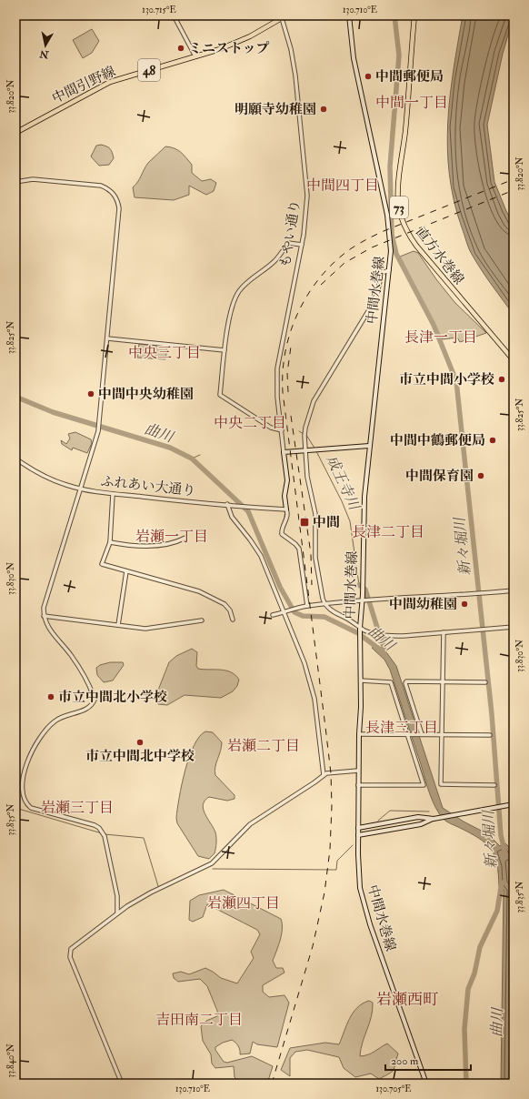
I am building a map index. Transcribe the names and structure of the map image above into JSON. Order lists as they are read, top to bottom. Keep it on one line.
{"streets":{"main road":["48","中間引野線","73","直方水巻線","中間水巻線"],"street":["もやい通り","ふれあい大通り"]},"crossings":[["中間引野線","もやい通り"]],"districts":["中間一丁目","中間四丁目","長津一丁目","中央三丁目","中央二丁目","長津二丁目","岩瀬一丁目","長津三丁目","岩瀬二丁目","岩瀬三丁目","岩瀬四丁目","岩瀬西町","吉田南二丁目"],"water":["曲川","成王寺川","新々堀川"],"places":{"other":["ミニストップ","中間郵便局","明願寺幼稚園","市立中間小学校","中間中央幼稚園","中間中鶴郵便局","中間保育園","中間幼稚園","市立中間北小学校","市立中間北中学校"],"transit":["中間"]},"scale_bar":"200 m","north":"bottom","coordinates":["130.715°E","130.710°E","33.820°N","33.825°N","33.830°N","33.835°N","33.840°N","130.705°E"]}
